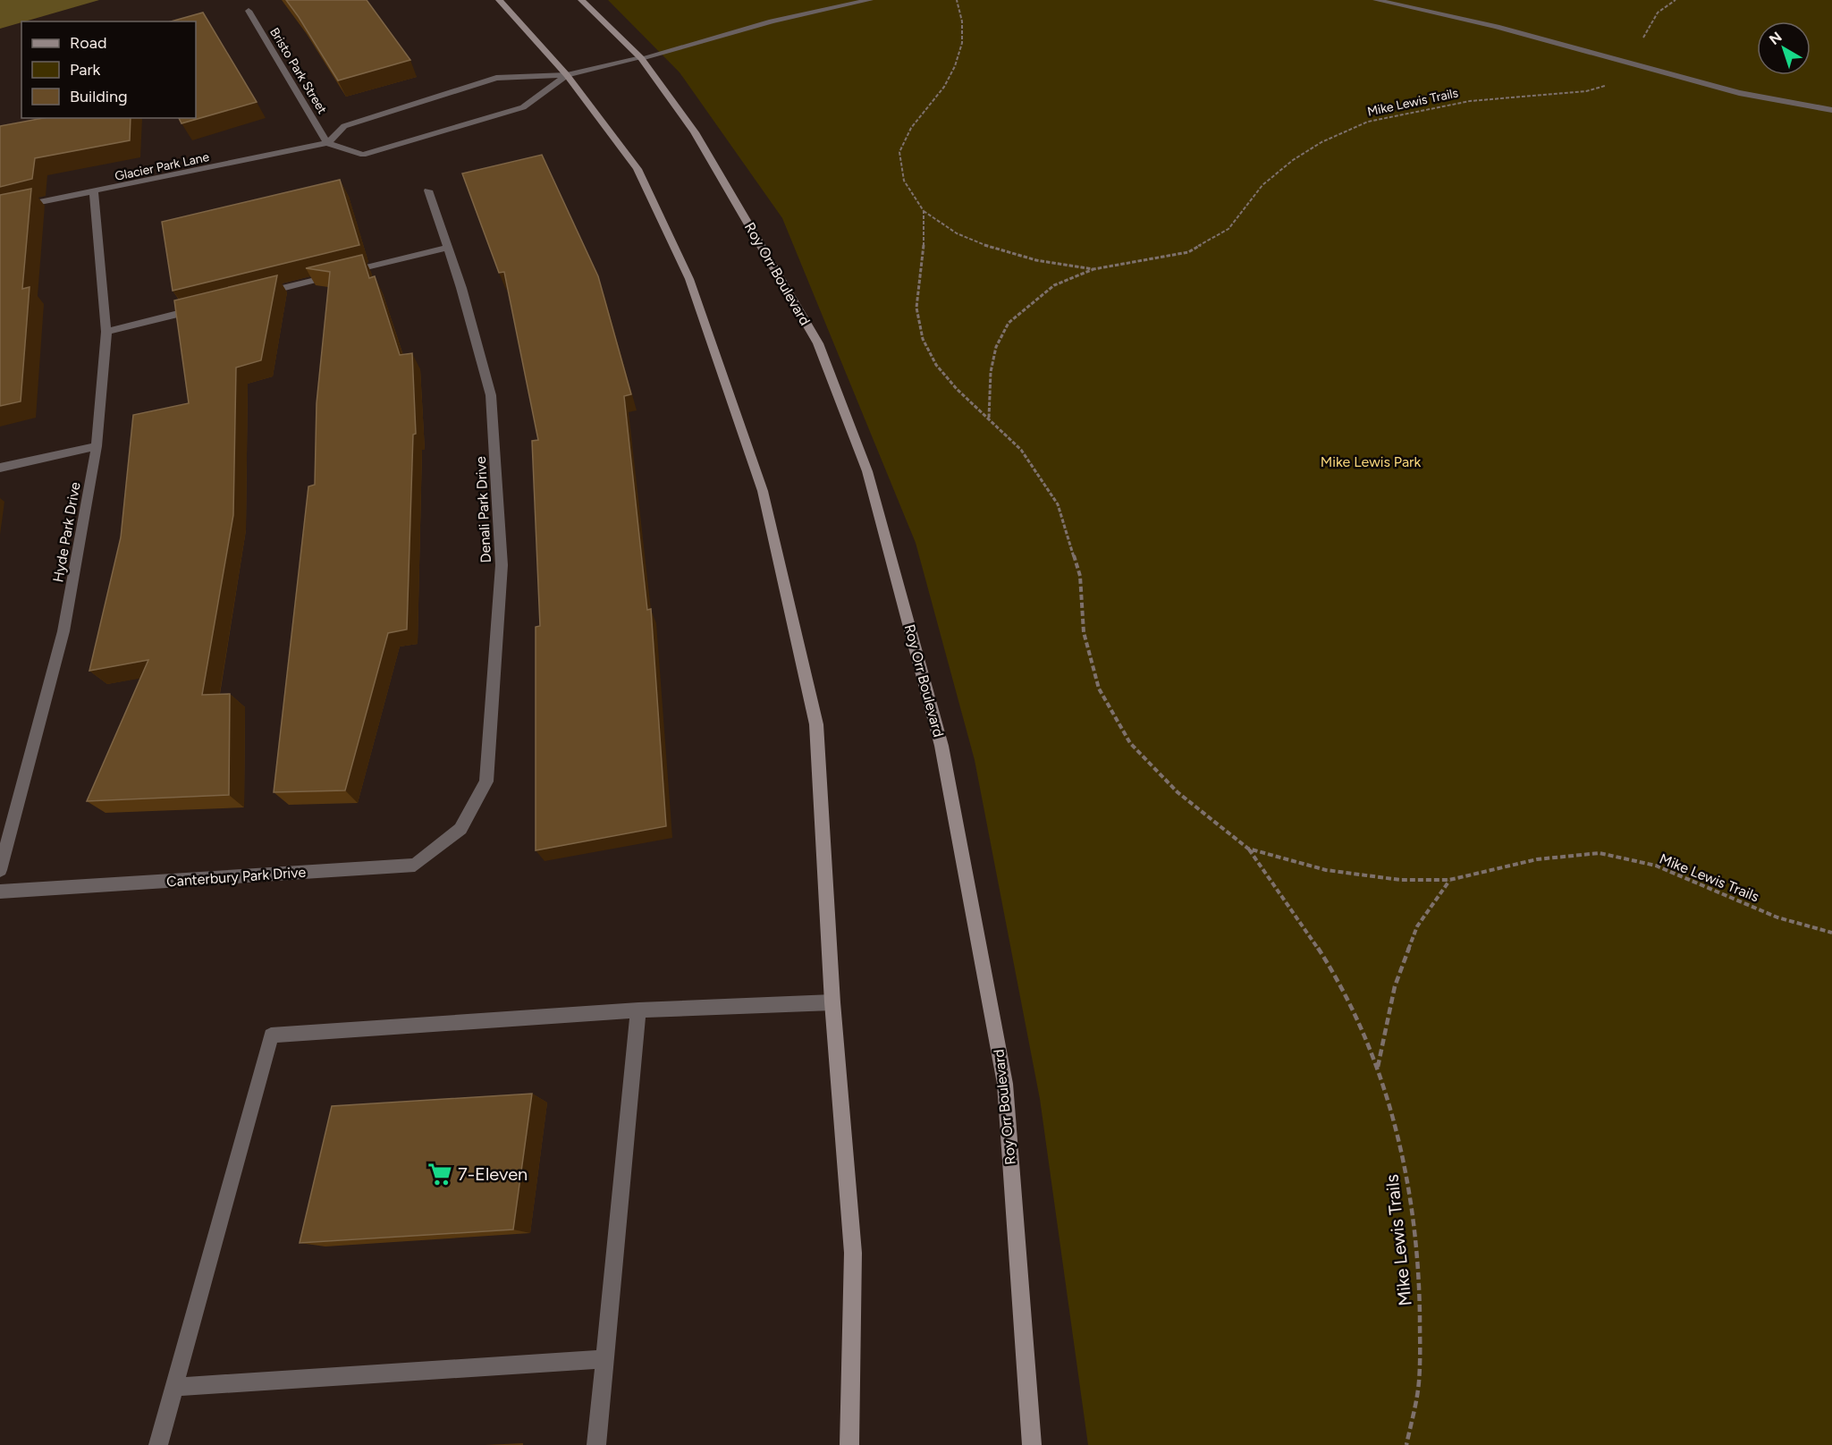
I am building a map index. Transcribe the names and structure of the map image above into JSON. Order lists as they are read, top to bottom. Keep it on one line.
{"streets":{"main road":["Roy Orr Boulevard"],"street":["Bristo Park Street","Glacier Park Lane","Denali Park Drive","Hyde Park Drive","Canterbury Park Drive"],"path":["Mike Lewis Trails"]},"crossings":[["Bristo Park Street","Glacier Park Lane"],["Glacier Park Lane","Roy Orr Boulevard"],["Glacier Park Lane","Hyde Park Drive"],["Denali Park Drive","Canterbury Park Drive"]],"parks":["Mike Lewis Park"],"places":{"supermarket":["7-Eleven"]},"legend":["Road","Park","Building"],"north":"top left"}
